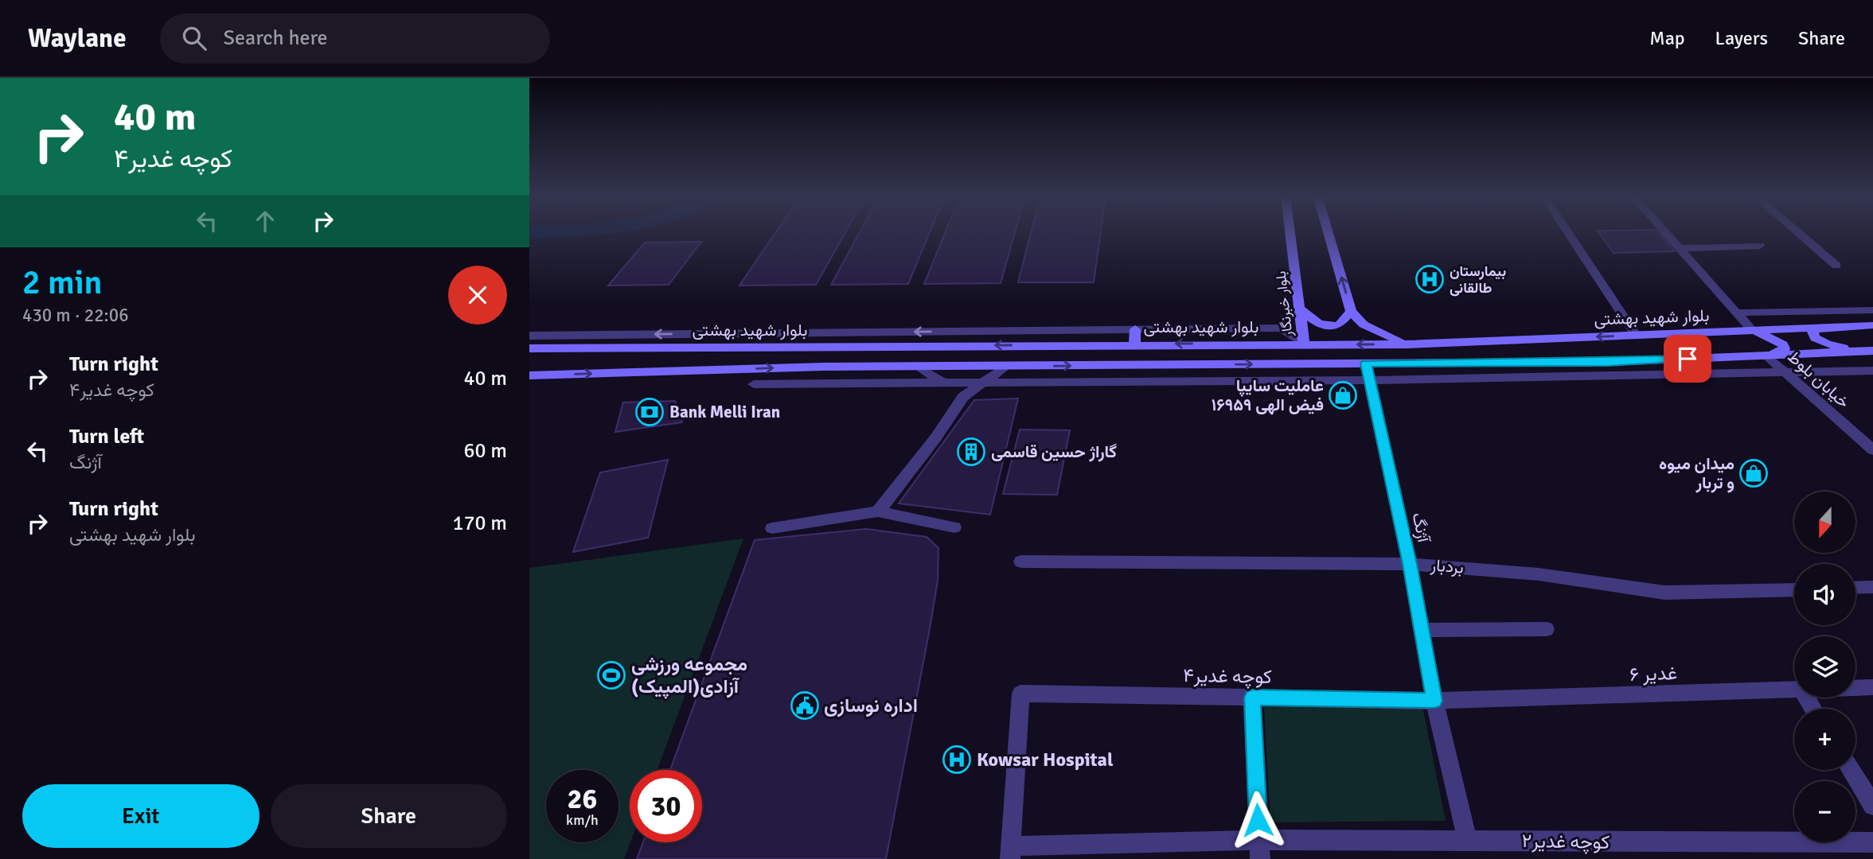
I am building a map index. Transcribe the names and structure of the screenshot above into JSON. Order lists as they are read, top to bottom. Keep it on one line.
{"streets":{"main road":["بلوار خبرنگار","بلوار شهید بهشتی"],"street":["خیابان بلوط","آژنگ","بردبار","غدیر ۶","کوچه غدیر۴","کوچه غدیر۲"]},"crossings":[["بلوار خبرنگار","بلوار شهید بهشتی"],["آژنگ","بردبار"],["آژنگ","غدیر ۶"],["آژنگ","کوچه غدیر۴"],["آژنگ","کوچه غدیر۲"],["غدیر ۶","کوچه غدیر۴"],["کوچه غدیر۴","کوچه غدیر۲"]],"places":{"hospital":["بیمارستان طالقانی","Kowsar Hospital"],"shop":["عاملیت سایپا ۱۶۹۵۹ فیض الهی","میدان میوه و تربار"],"bank":["Bank Melli Iran"],"building":["گاراژ حسین قاسمی"],"sports":["مجموعه ورزشی آزادی(المپیک)"],"public building":["اداره نوسازی"]},"north":"bottom","page":{"header":"Waylane","search":"Search here","nav":["Map","Layers","Share"],"turn":["40 m","کوچه غدیر۴"],"heading":["2 min","430 m · 22:06"],"list":[{"name":"Turn right","note":"کوچه غدیر۴","value":"40 m"},{"name":"Turn left","note":"آژنگ","value":"60 m"},{"name":"Turn right","note":"بلوار شهید بهشتی","value":"170 m"}],"map_buttons":["+","−"],"speed":"26 km/h","limit":"30","buttons":["Exit","Share"]}}
